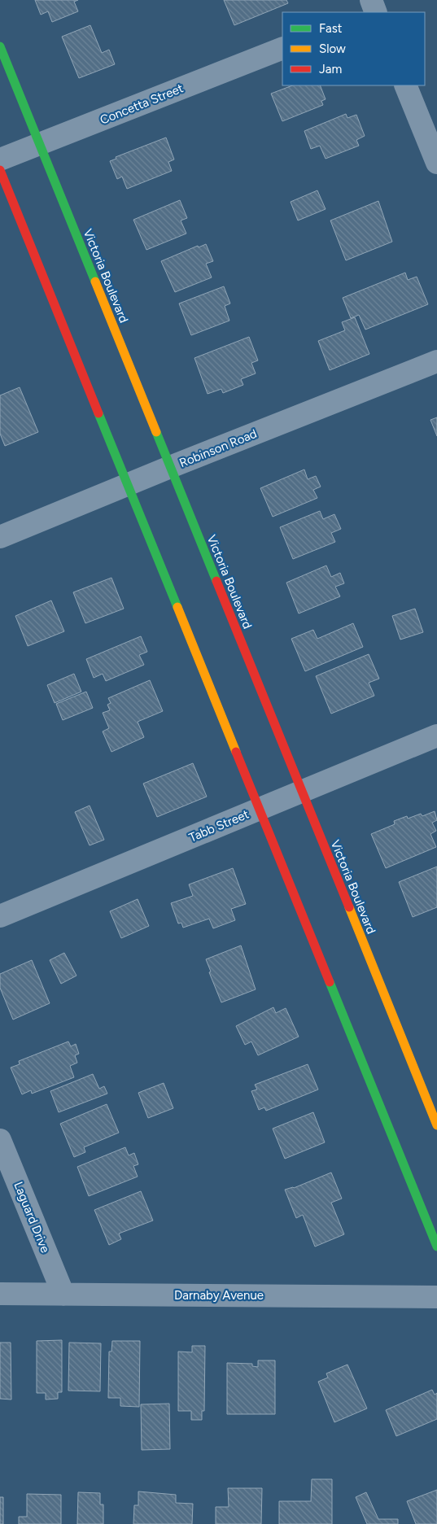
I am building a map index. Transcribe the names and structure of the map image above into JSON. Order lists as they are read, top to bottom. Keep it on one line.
{"streets":{"main road":["Victoria Boulevard"],"street":["Concetta Street","Robinson Road","Tabb Street","Laguard Drive","Darnaby Avenue"]},"crossings":[["Concetta Street","Victoria Boulevard"],["Victoria Boulevard","Robinson Road"],["Victoria Boulevard","Tabb Street"],["Laguard Drive","Darnaby Avenue"]],"legend":["Fast","Slow","Jam"]}
